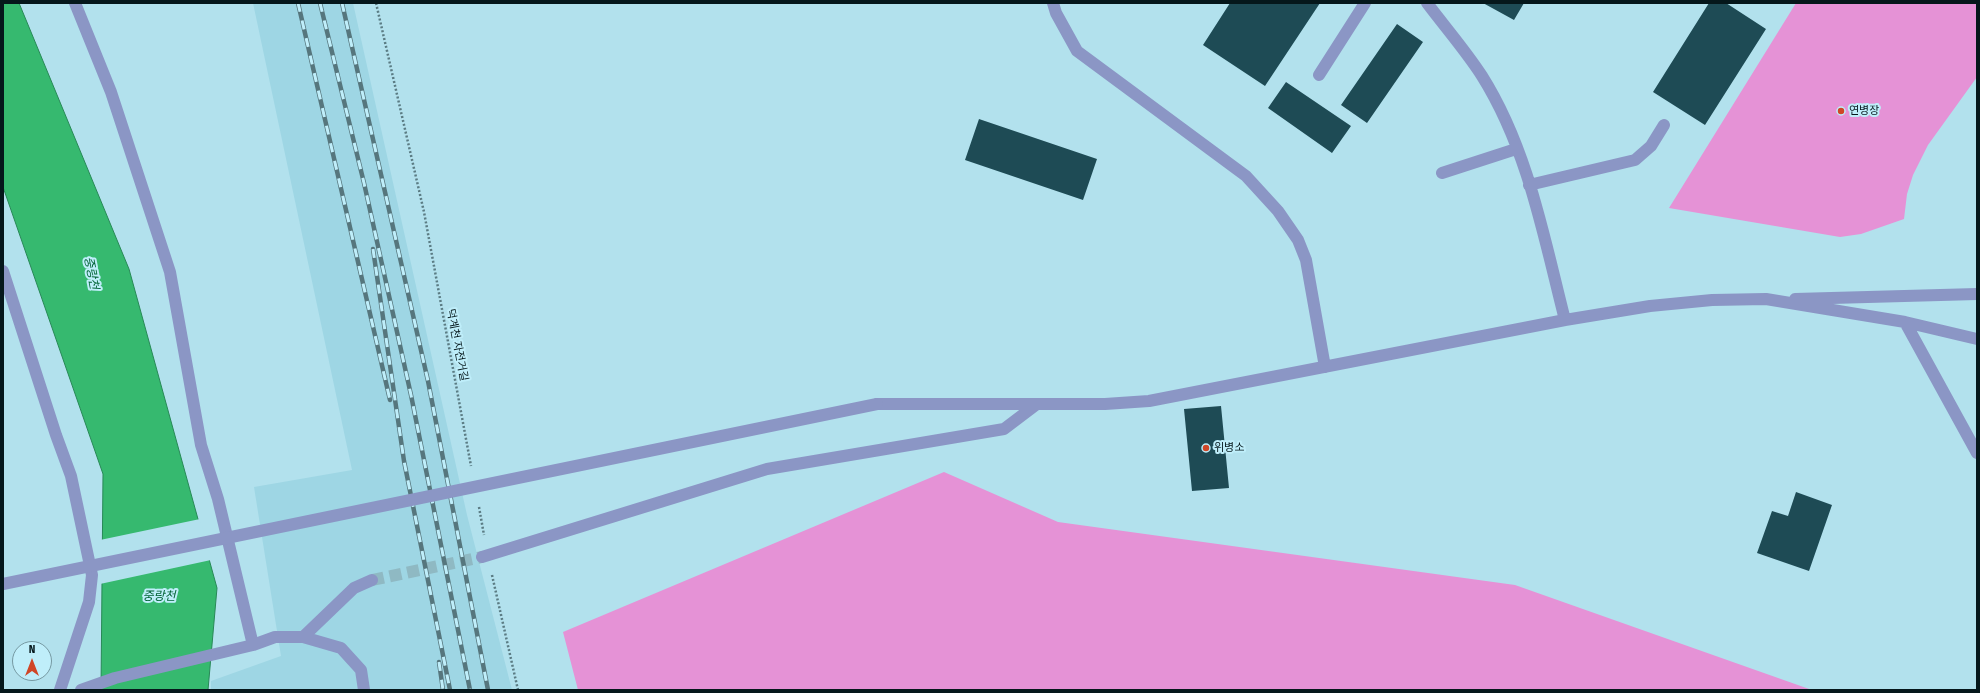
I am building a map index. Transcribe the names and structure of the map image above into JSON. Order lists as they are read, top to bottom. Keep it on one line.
{"streets":{"path":["덕계천 자전거길"]},"water":["중랑천"],"places":["연병장","위병소"],"north":"top"}
